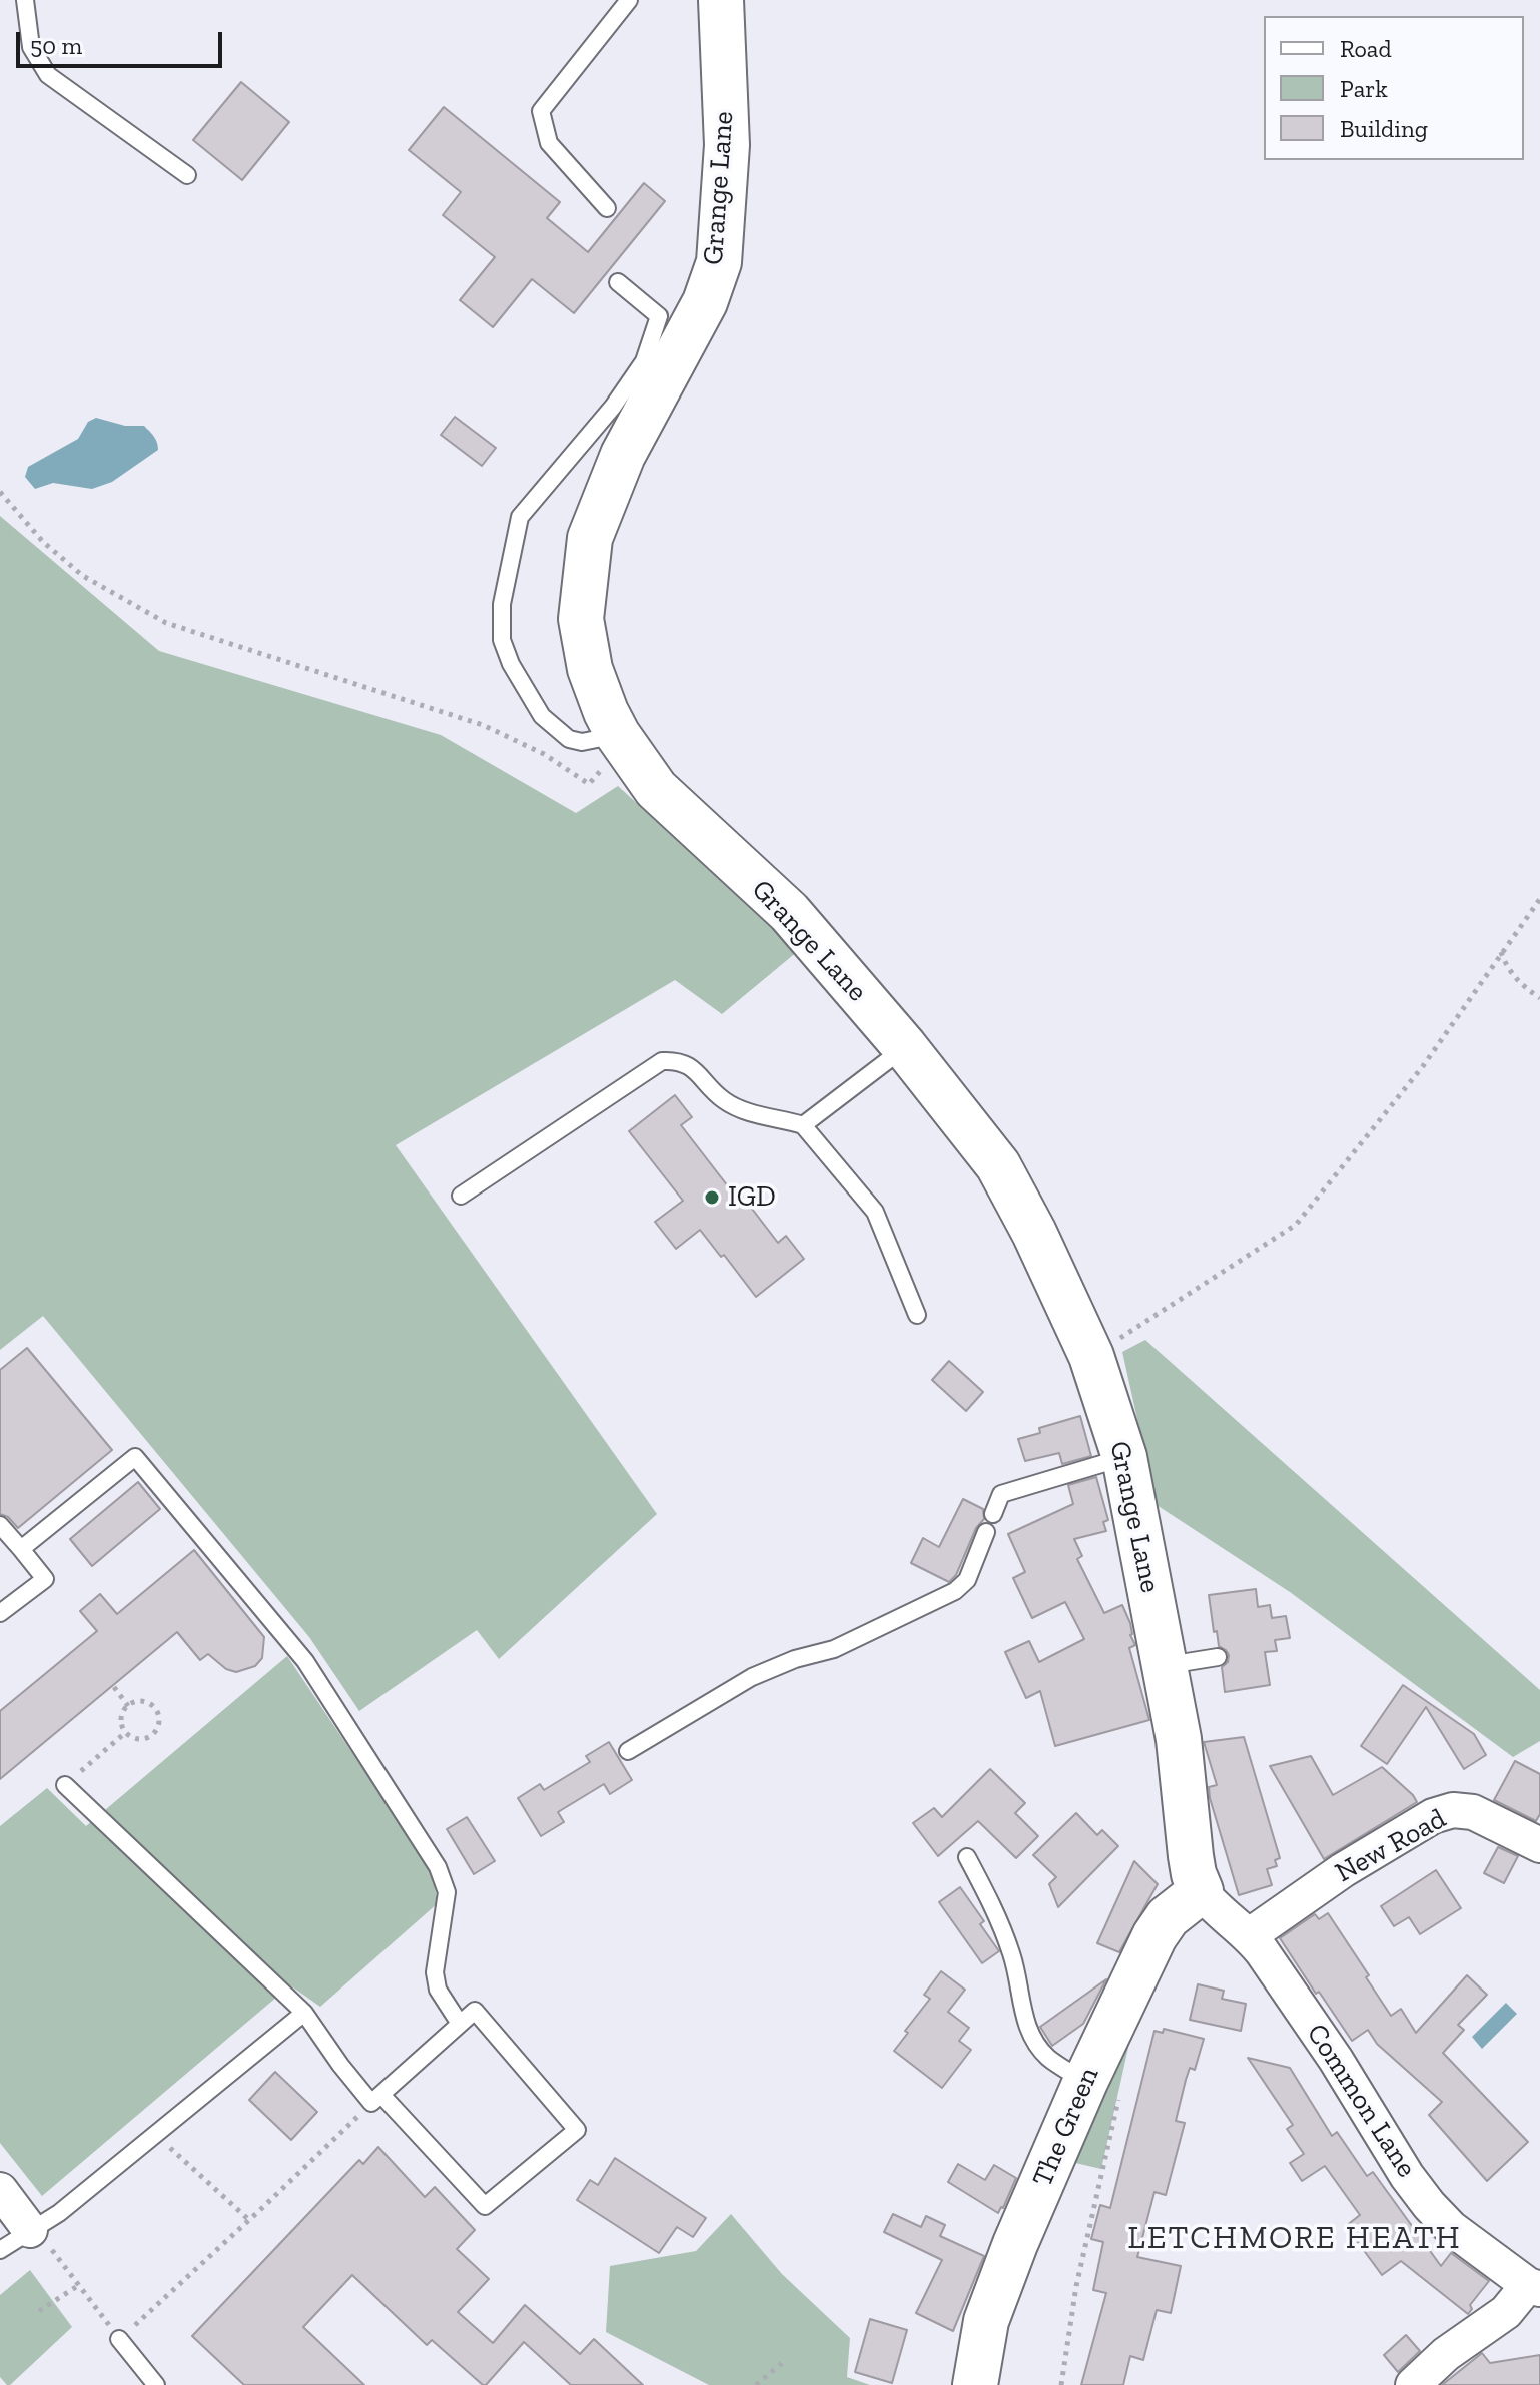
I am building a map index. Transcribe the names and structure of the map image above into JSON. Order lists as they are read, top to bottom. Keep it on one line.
{"streets":{"street":["Grange Lane","New Road","Common Lane","The Green"]},"crossings":[["Grange Lane","Common Lane"],["Grange Lane","The Green"],["New Road","Common Lane"],["Common Lane","The Green"]],"districts":["LETCHMORE HEATH"],"places":["IGD"],"legend":["Road","Park","Building"],"scale_bar":"50 m"}
